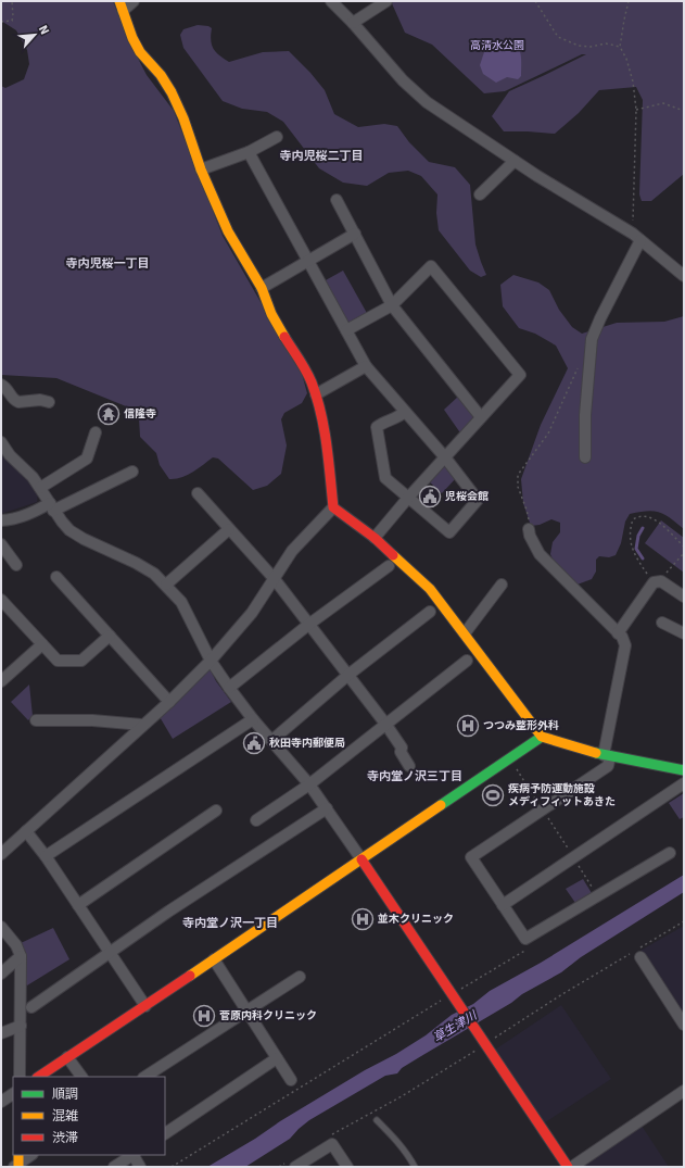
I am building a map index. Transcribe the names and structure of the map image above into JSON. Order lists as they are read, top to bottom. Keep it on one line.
{"districts":["寺内児桜二丁目","寺内児桜一丁目","寺内堂ノ沢三丁目","寺内堂ノ沢一丁目"],"water":["草生津川"],"parks":["高清水公園"],"places":{"temple":["信隆寺"],"public building":["児桜会館","秋田寺内郵便局"],"hospital":["つつみ整形外科","並木クリニック","菅原内科クリニック"],"sports":["疾病予防運動施設 メディフィットあきた"]},"legend":["順調","混雑","渋滞"],"north":"top right"}
